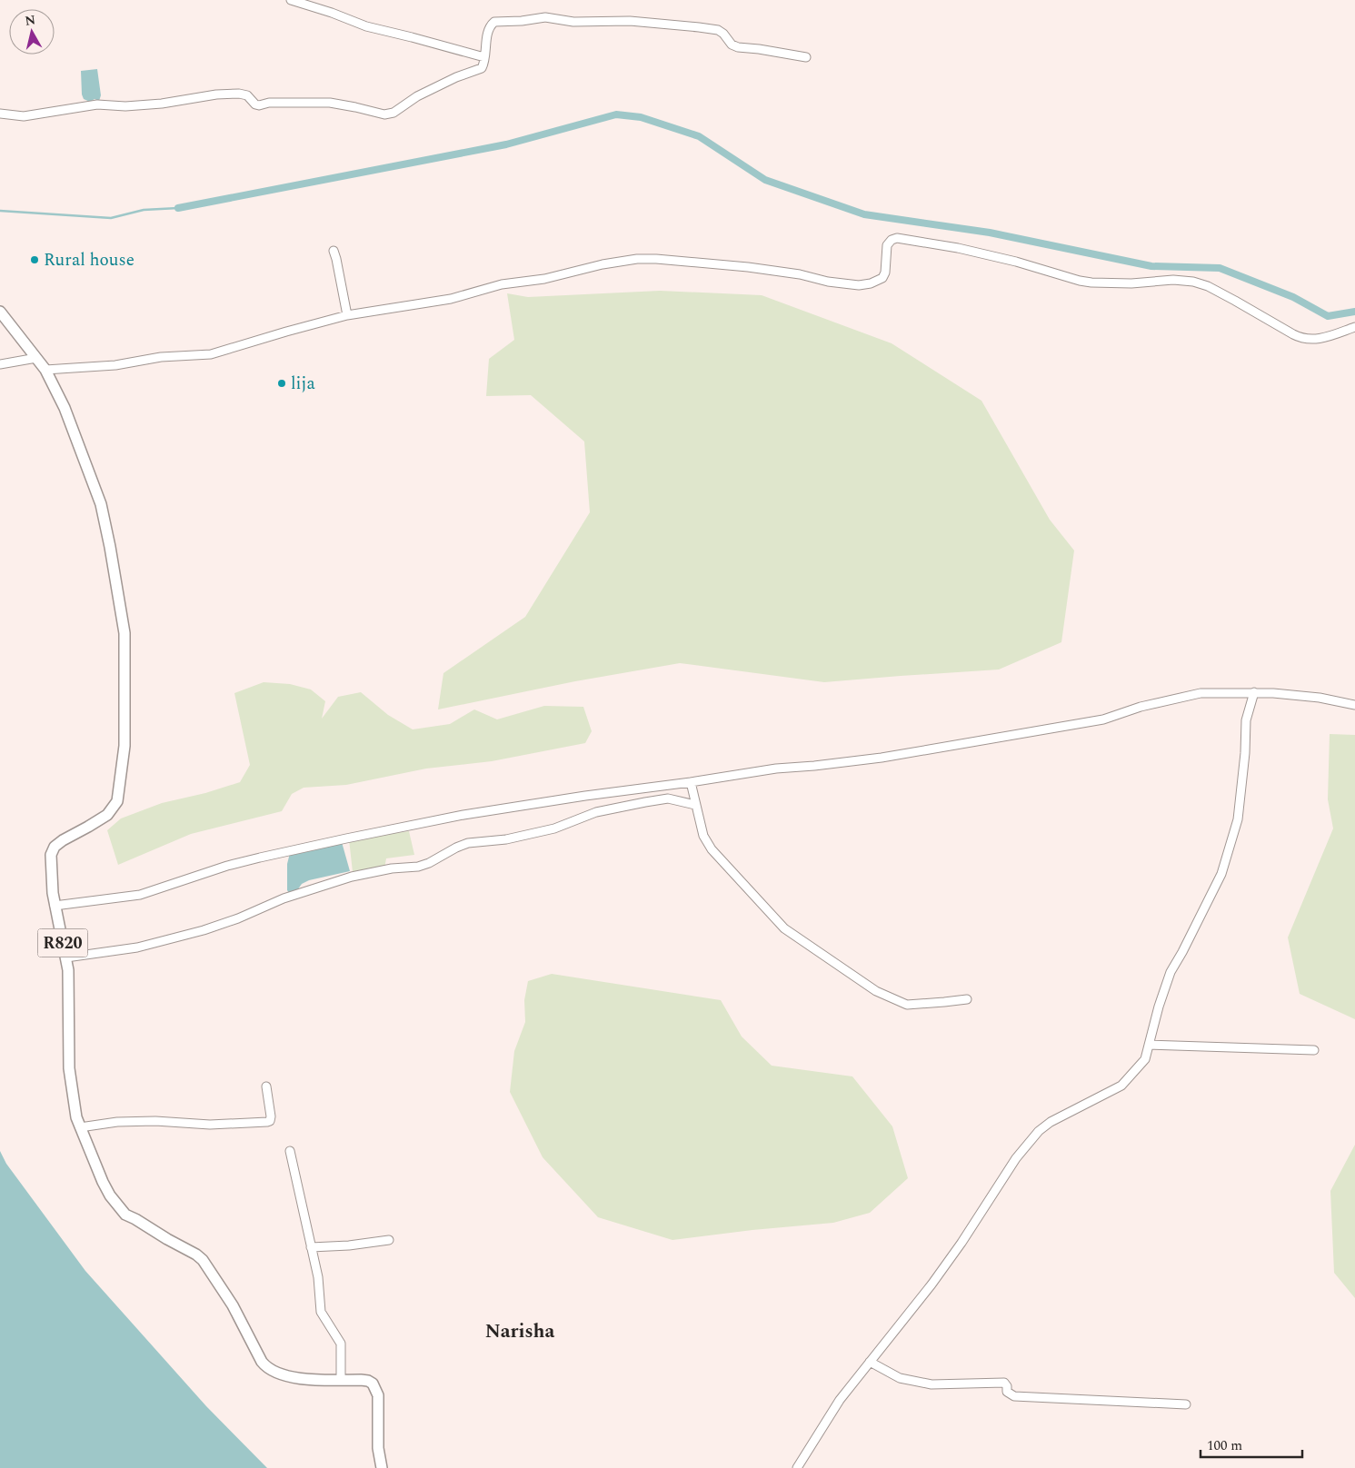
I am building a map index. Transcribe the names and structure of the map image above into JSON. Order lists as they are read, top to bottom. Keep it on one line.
{"streets":{"main road":["R820"]},"districts":["Narisha"],"places":["Rural house","lija"],"scale_bar":"100 m","north":"top"}
